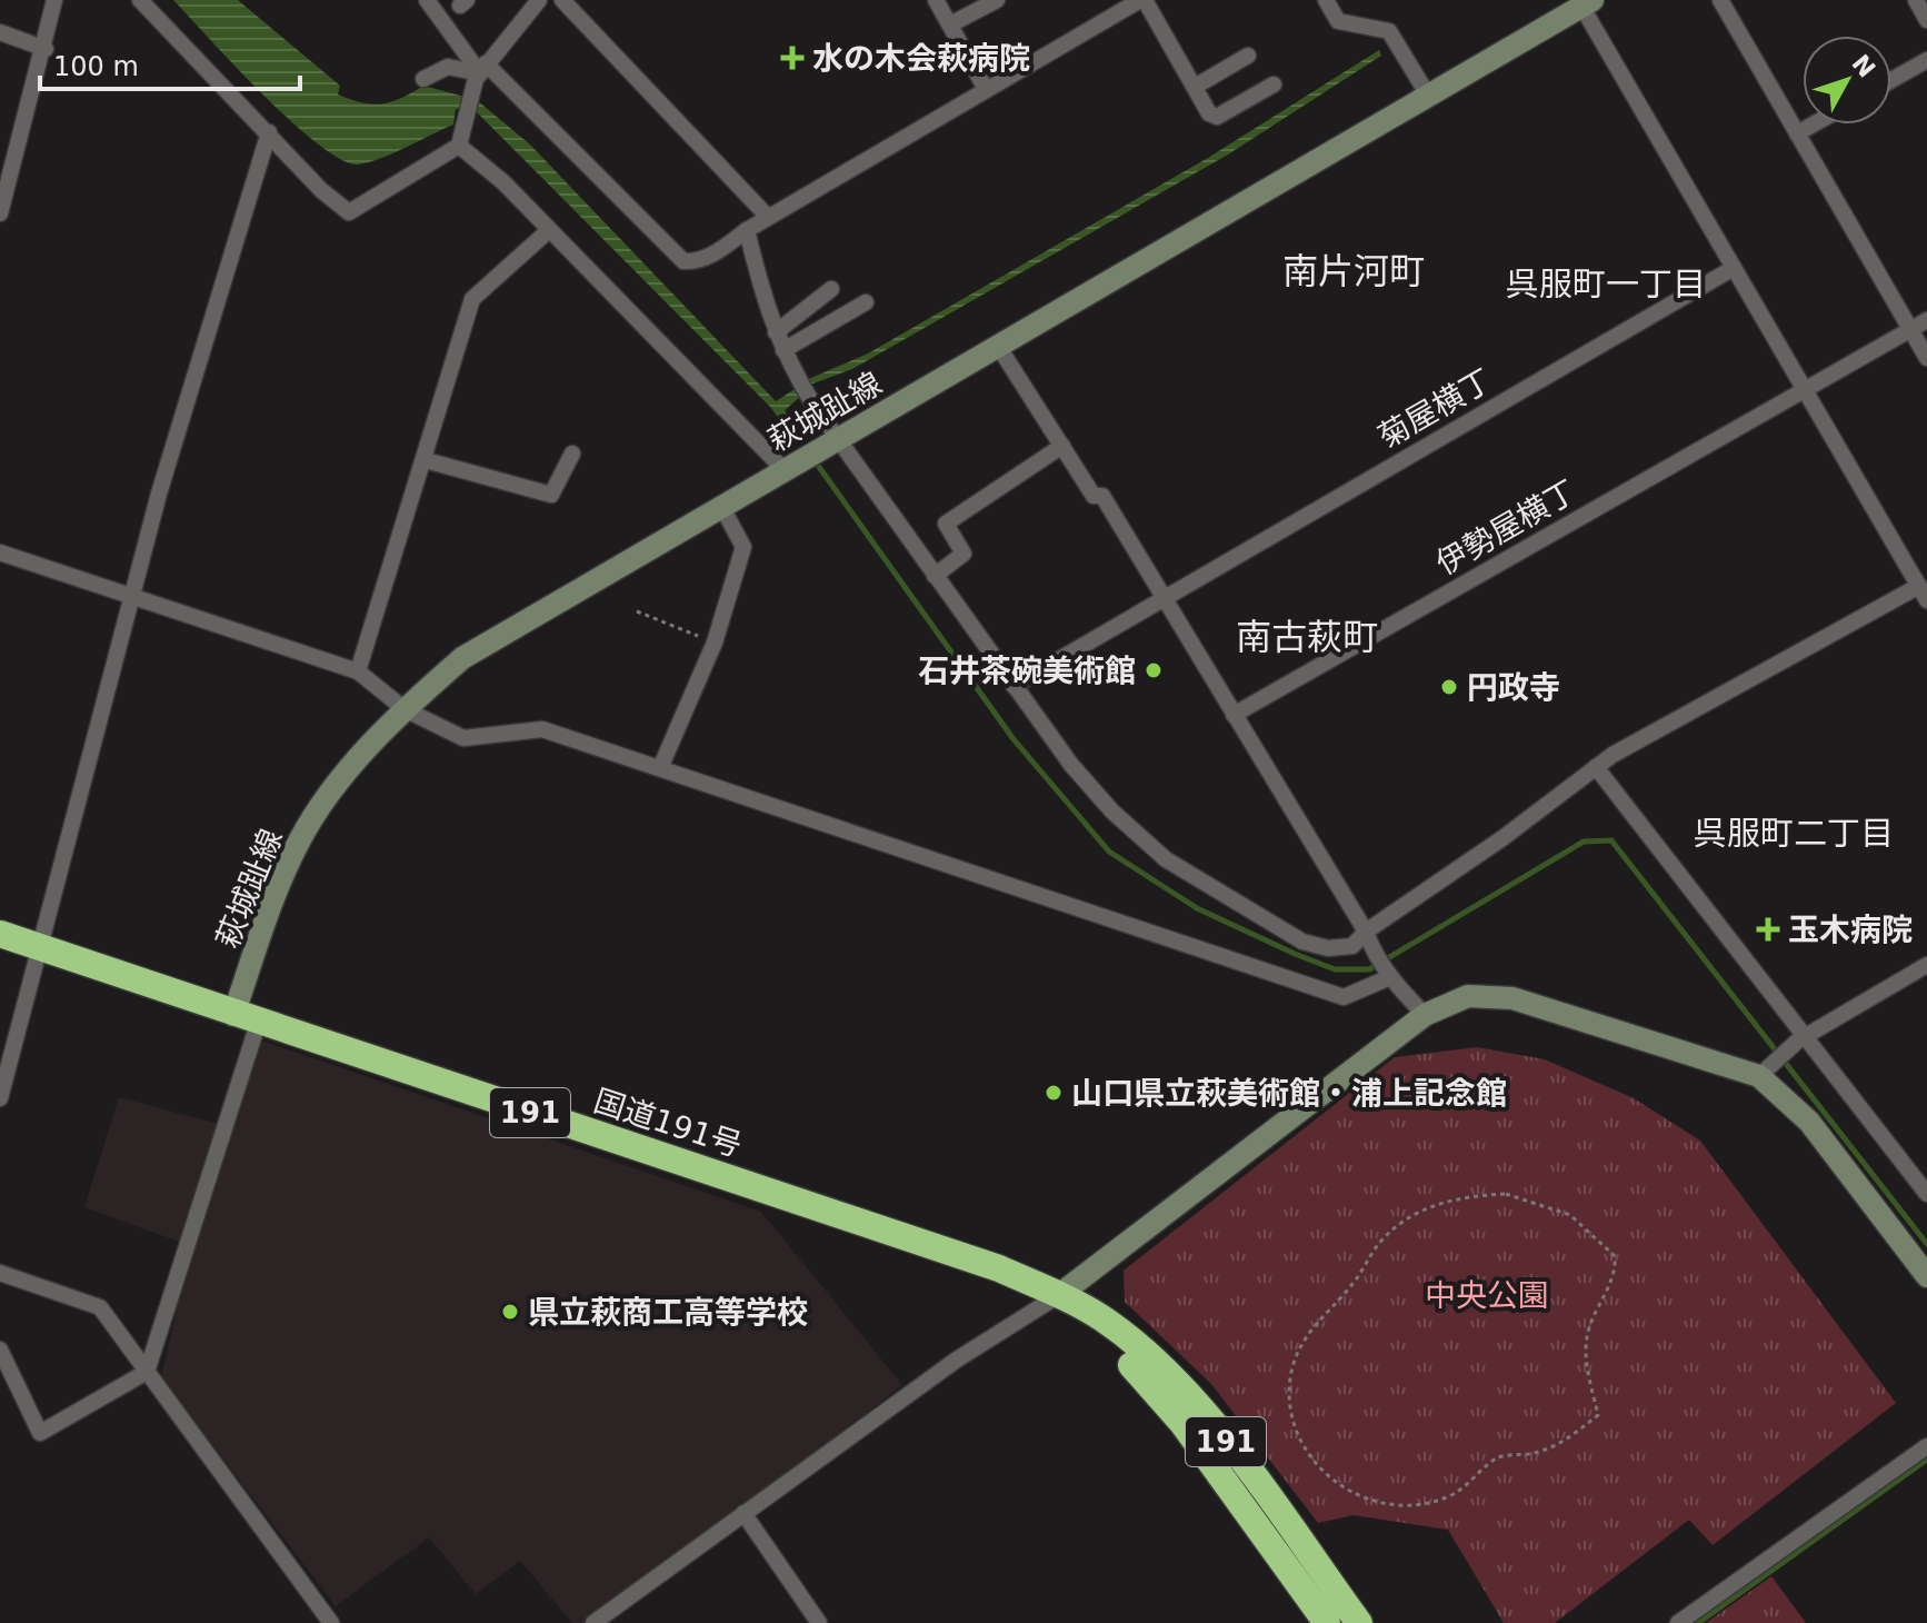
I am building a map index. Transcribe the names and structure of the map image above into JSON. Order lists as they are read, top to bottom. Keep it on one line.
{"streets":{"highway":["191","国道191号"],"main road":["萩城趾線"],"street":["菊屋横丁","伊勢屋横丁"]},"crossings":[["萩城趾線","国道191号"]],"districts":["南片河町","呉服町一丁目","南古萩町","呉服町二丁目"],"parks":["中央公園"],"places":{"health":["水の木会萩病院","玉木病院"],"other":["石井茶碗美術館","円政寺","山口県立萩美術館・浦上記念館","県立萩商工高等学校"]},"scale_bar":"100 m","north":"top right"}
